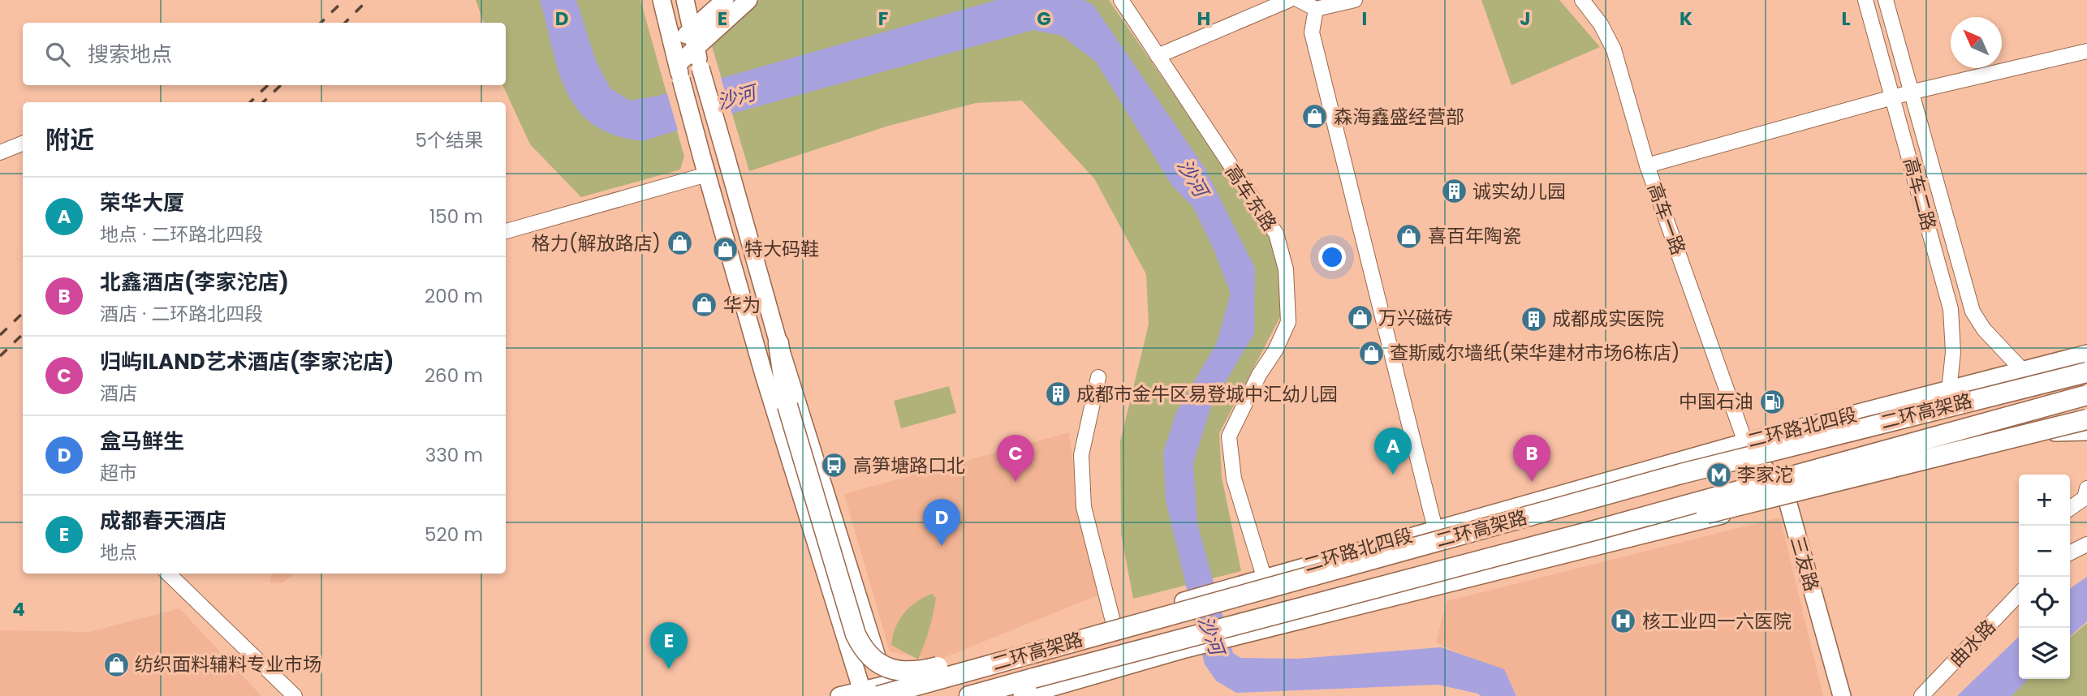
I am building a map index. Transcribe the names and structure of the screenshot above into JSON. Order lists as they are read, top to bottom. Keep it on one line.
{"streets":{"highway":["二环高架路"],"main road":["二环路北四段","三友路"],"street":["高车二路","高车东路","高车一路","曲水路"]},"crossings":[["高车二路","二环路北四段"],["高车东路","二环路北四段"],["高车一路","二环路北四段"],["高车一路","三友路"],["二环高架路","二环路北四段"],["二环路北四段","三友路"]],"water":["沙河"],"places":{"shop":["森海鑫盛经营部","喜百年陶瓷","格力(解放路店)","特大码鞋","华为","万兴磁砖","查斯威尔墙纸(荣华建材市场6栋店)","纺织面料辅料专业市场"],"building":["诚实幼儿园","成都成实医院","成都市金牛区易登城中汇幼儿园"],"fuel station":["中国石油"],"bus stop":["高笋塘路口北"],"metro station":["李家沱"],"hospital":["核工业四一六医院"]},"north":"top left","page":{"search":"搜索地点","heading":["附近","5个结果"],"list":[{"mark":"A","name":"荣华大厦","note":"地点 · 二环路北四段","value":"150 m"},{"mark":"B","name":"北鑫酒店(李家沱店)","note":"酒店 · 二环路北四段","value":"200 m"},{"mark":"C","name":"归屿ILAND艺术酒店(李家沱店)","note":"酒店","value":"260 m"},{"mark":"D","name":"盒马鲜生","note":"超市","value":"330 m"},{"mark":"E","name":"成都春天酒店","note":"地点","value":"520 m"}],"pins":["A","B","C","D","E"],"map_buttons":["+","−"]},"grid":{"columns":["D","E","F","G","H","I","J","K","L"],"rows":["4"]}}
